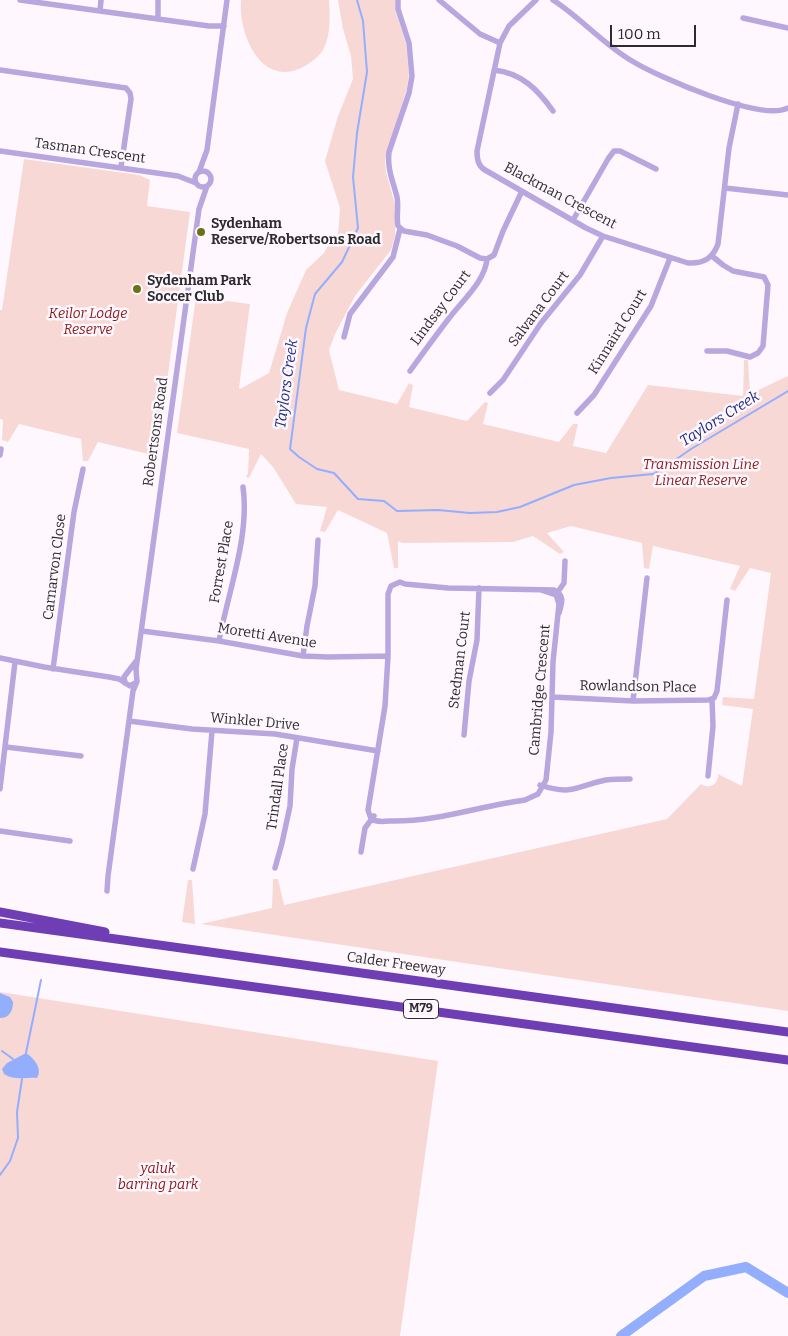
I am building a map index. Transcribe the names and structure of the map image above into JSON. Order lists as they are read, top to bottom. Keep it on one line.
{"streets":{"highway":["Calder Freeway","M79"],"street":["Tasman Crescent","Blackman Crescent","Lindsay Court","Salvana Court","Kinnaird Court","Robertsons Road","Forrest Place","Carnarvon Close","Moretti Avenue","Stedman Court","Rowlandson Place","Cambridge Crescent","Winkler Drive","Trindall Place"]},"crossings":[["Tasman Crescent","Robertsons Road"],["Blackman Crescent","Lindsay Court"],["Blackman Crescent","Salvana Court"],["Blackman Crescent","Kinnaird Court"],["Robertsons Road","Moretti Avenue"],["Forrest Place","Moretti Avenue"],["Rowlandson Place","Cambridge Crescent"],["Winkler Drive","Trindall Place"]],"water":["Taylors Creek"],"parks":["Keilor Lodge Reserve","Transmission Line Linear Reserve","yaluk barring park"],"places":["Sydenham Reserve/Robertsons Road","Sydenham Park Soccer Club"],"scale_bar":"100 m"}
